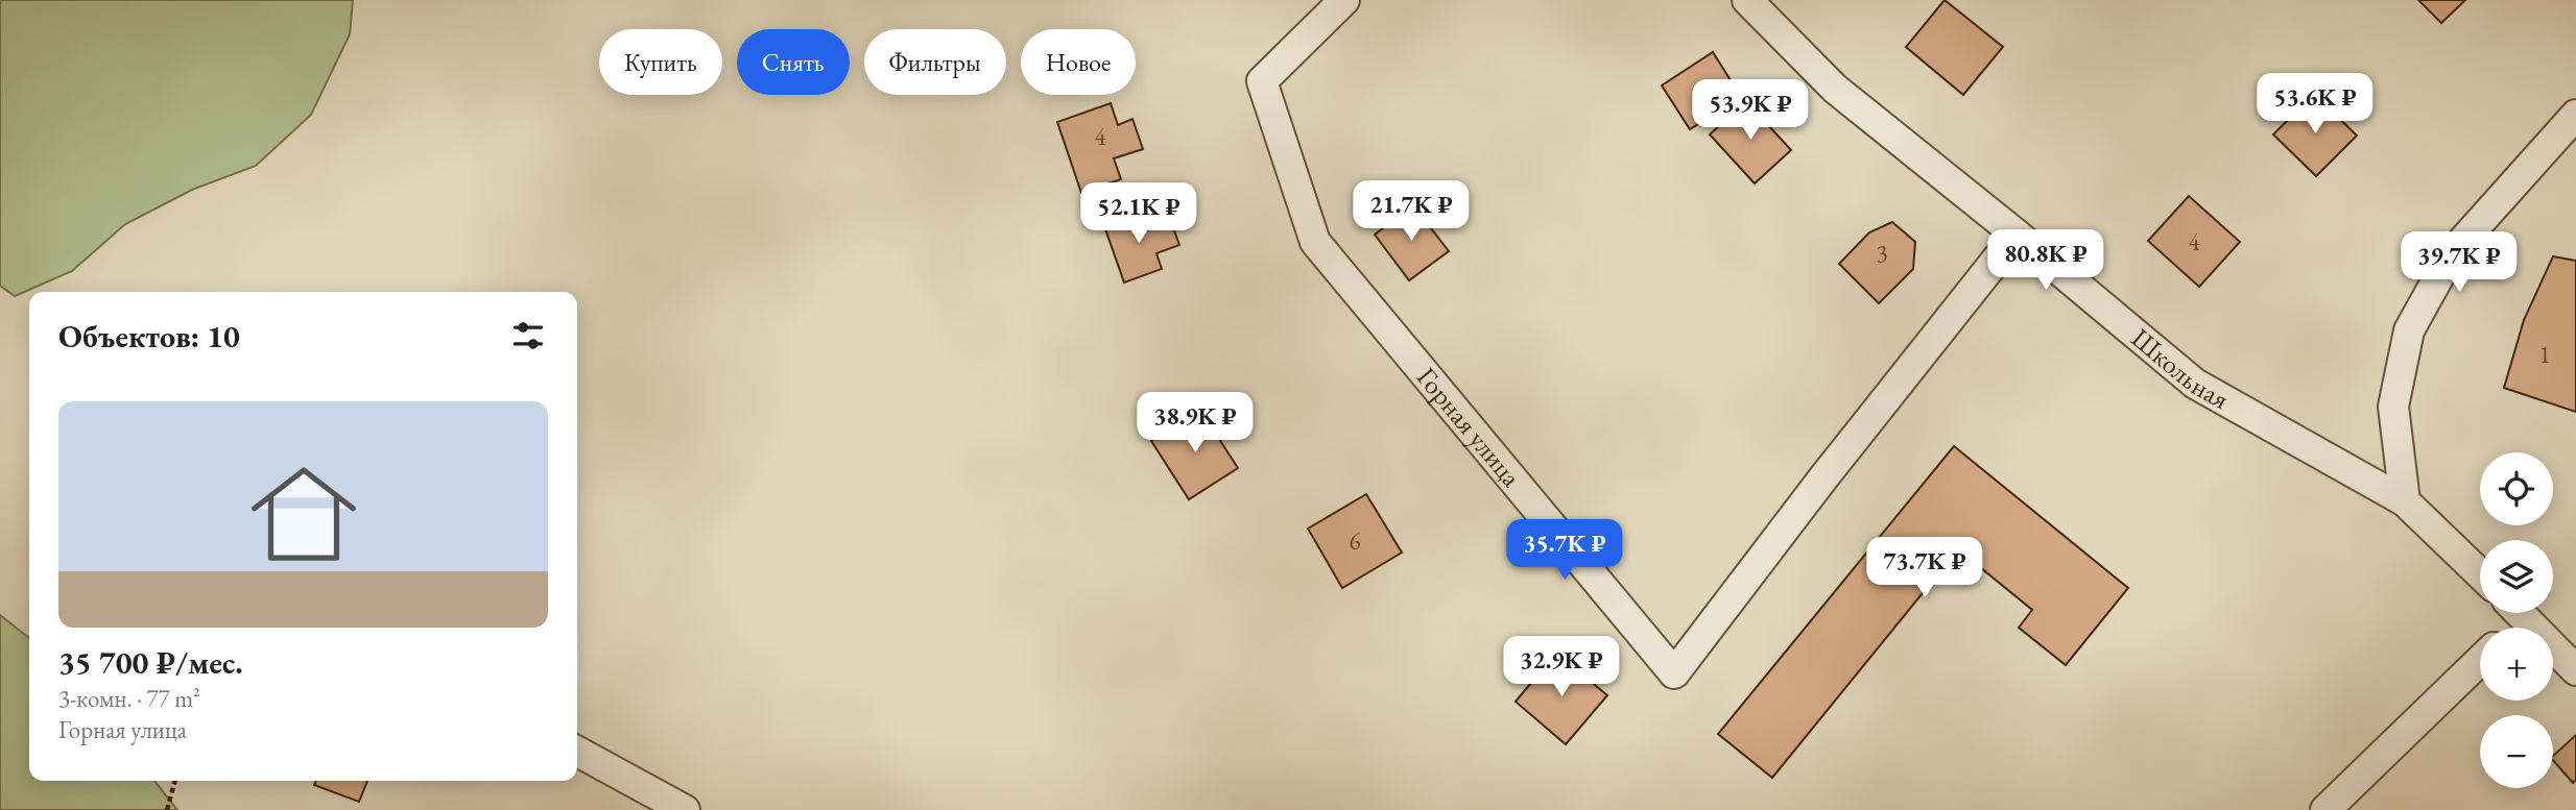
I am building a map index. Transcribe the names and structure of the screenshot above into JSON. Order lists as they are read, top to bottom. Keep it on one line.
{"streets":{"street":["Школьная","Горная улица"]},"crossings":[["Школьная","Горная улица"]],"house_numbers":["4","4","3","1","6"],"page":{"chip":["Купить","Снять","Фильтры","Новое"],"price":["53.6K ₽","53.9K ₽","21.7K ₽","52.1K ₽","80.8K ₽","39.7K ₽","38.9K ₽","35.7K ₽","73.7K ₽","32.9K ₽"],"heading":"Объектов: 10","list":[{"name":"35 700 ₽/мес.","note":"3-комн. · 77 m² · Горная улица"}],"map_buttons":["+","−"]}}
